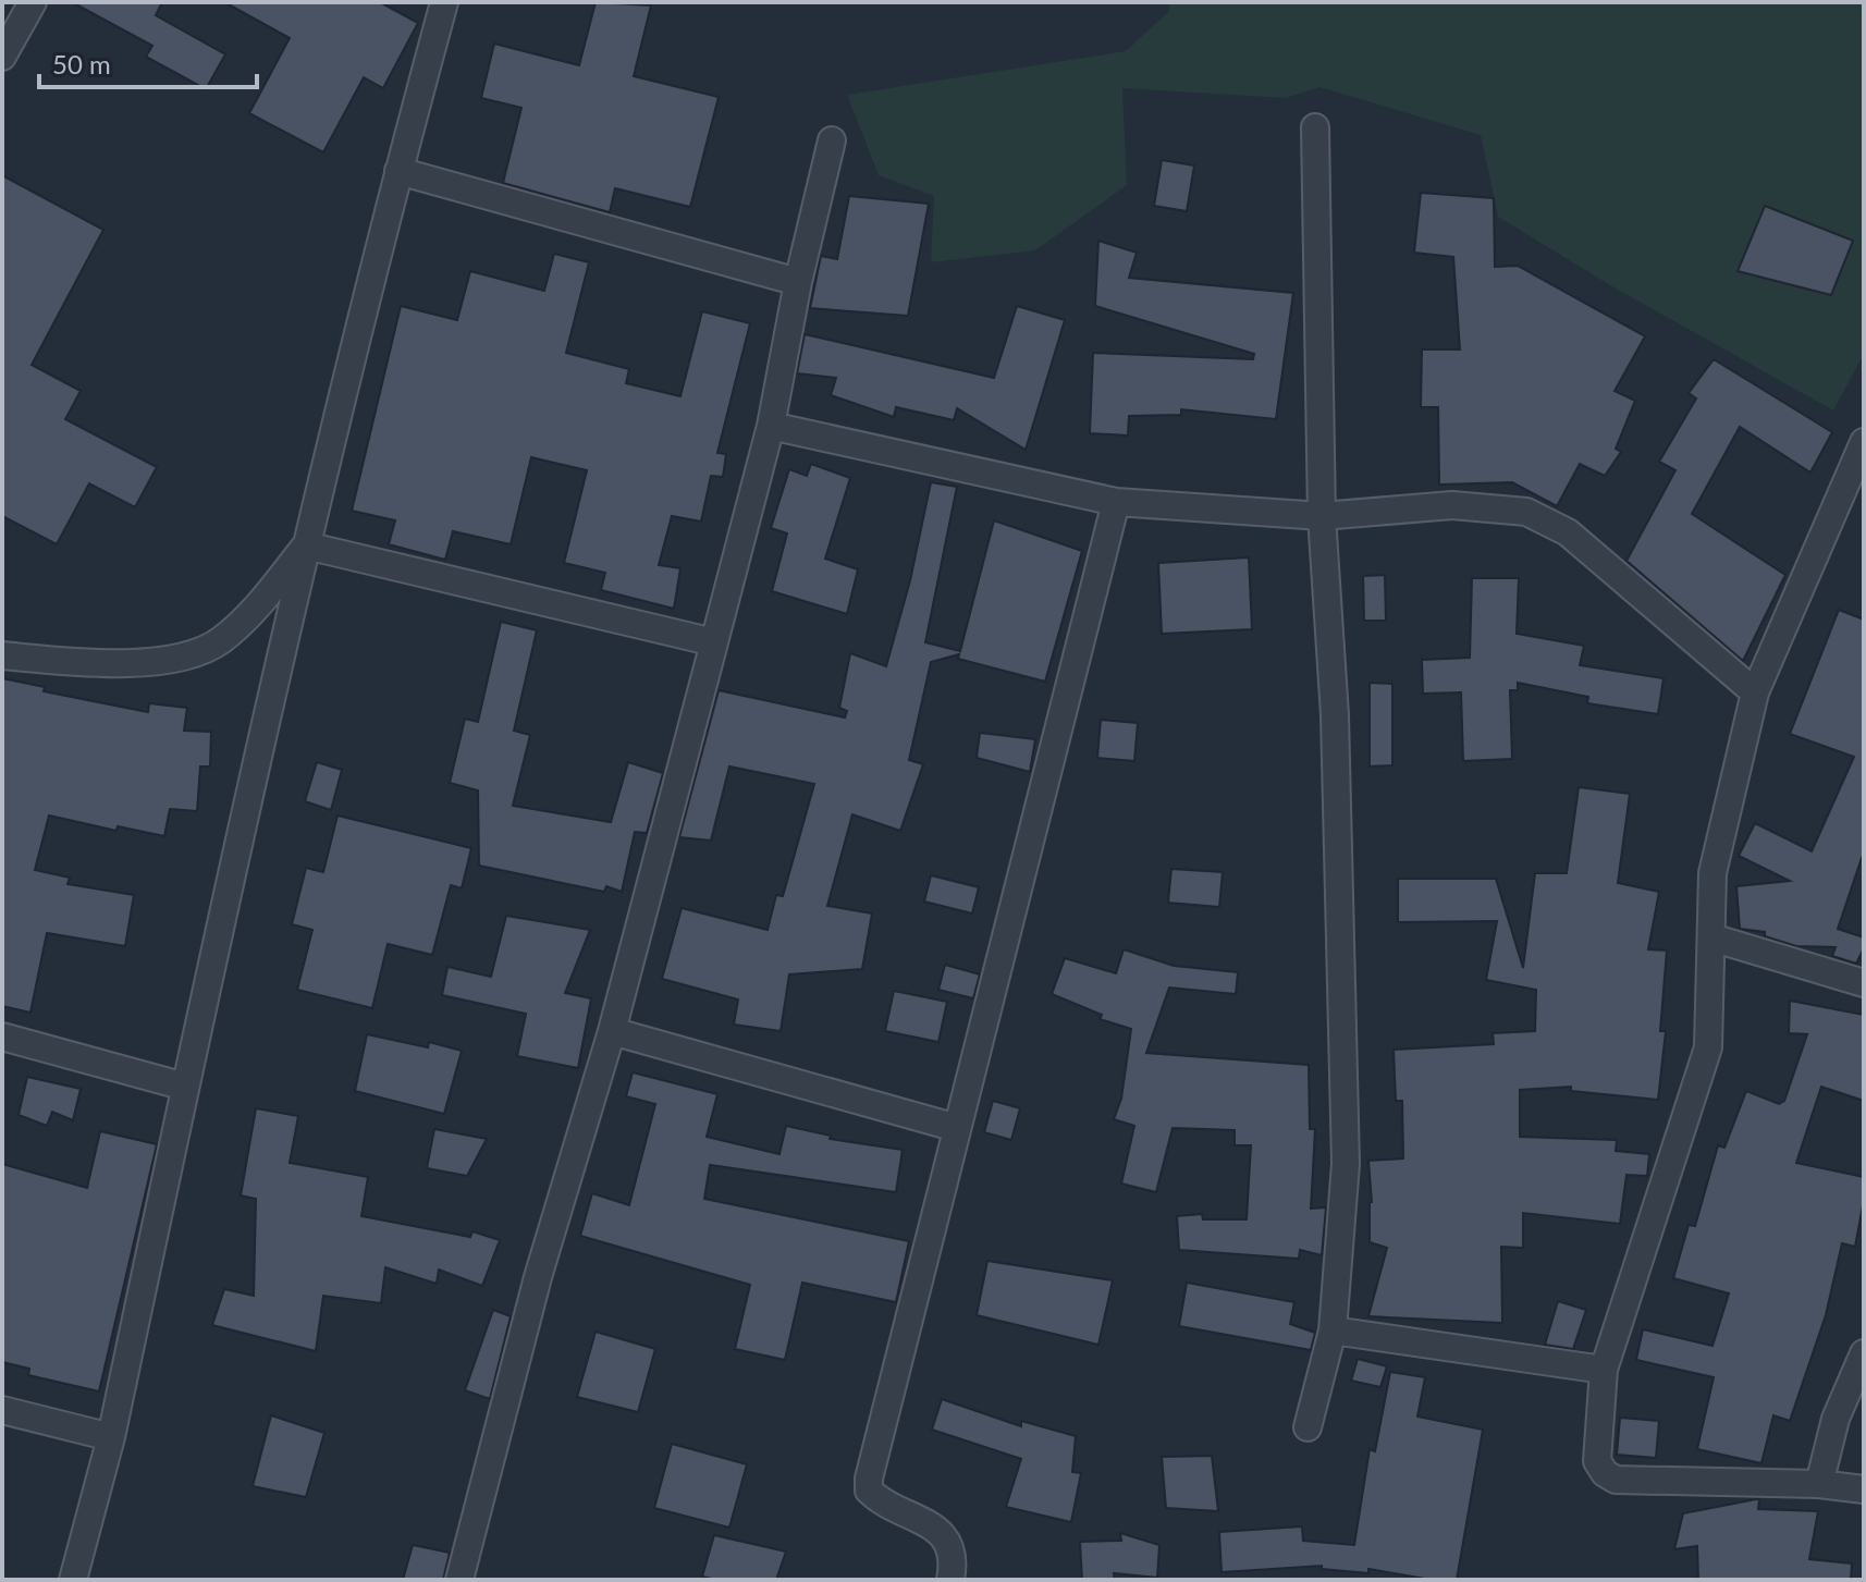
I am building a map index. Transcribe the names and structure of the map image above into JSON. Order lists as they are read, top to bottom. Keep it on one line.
{"scale_bar":"50 m"}
